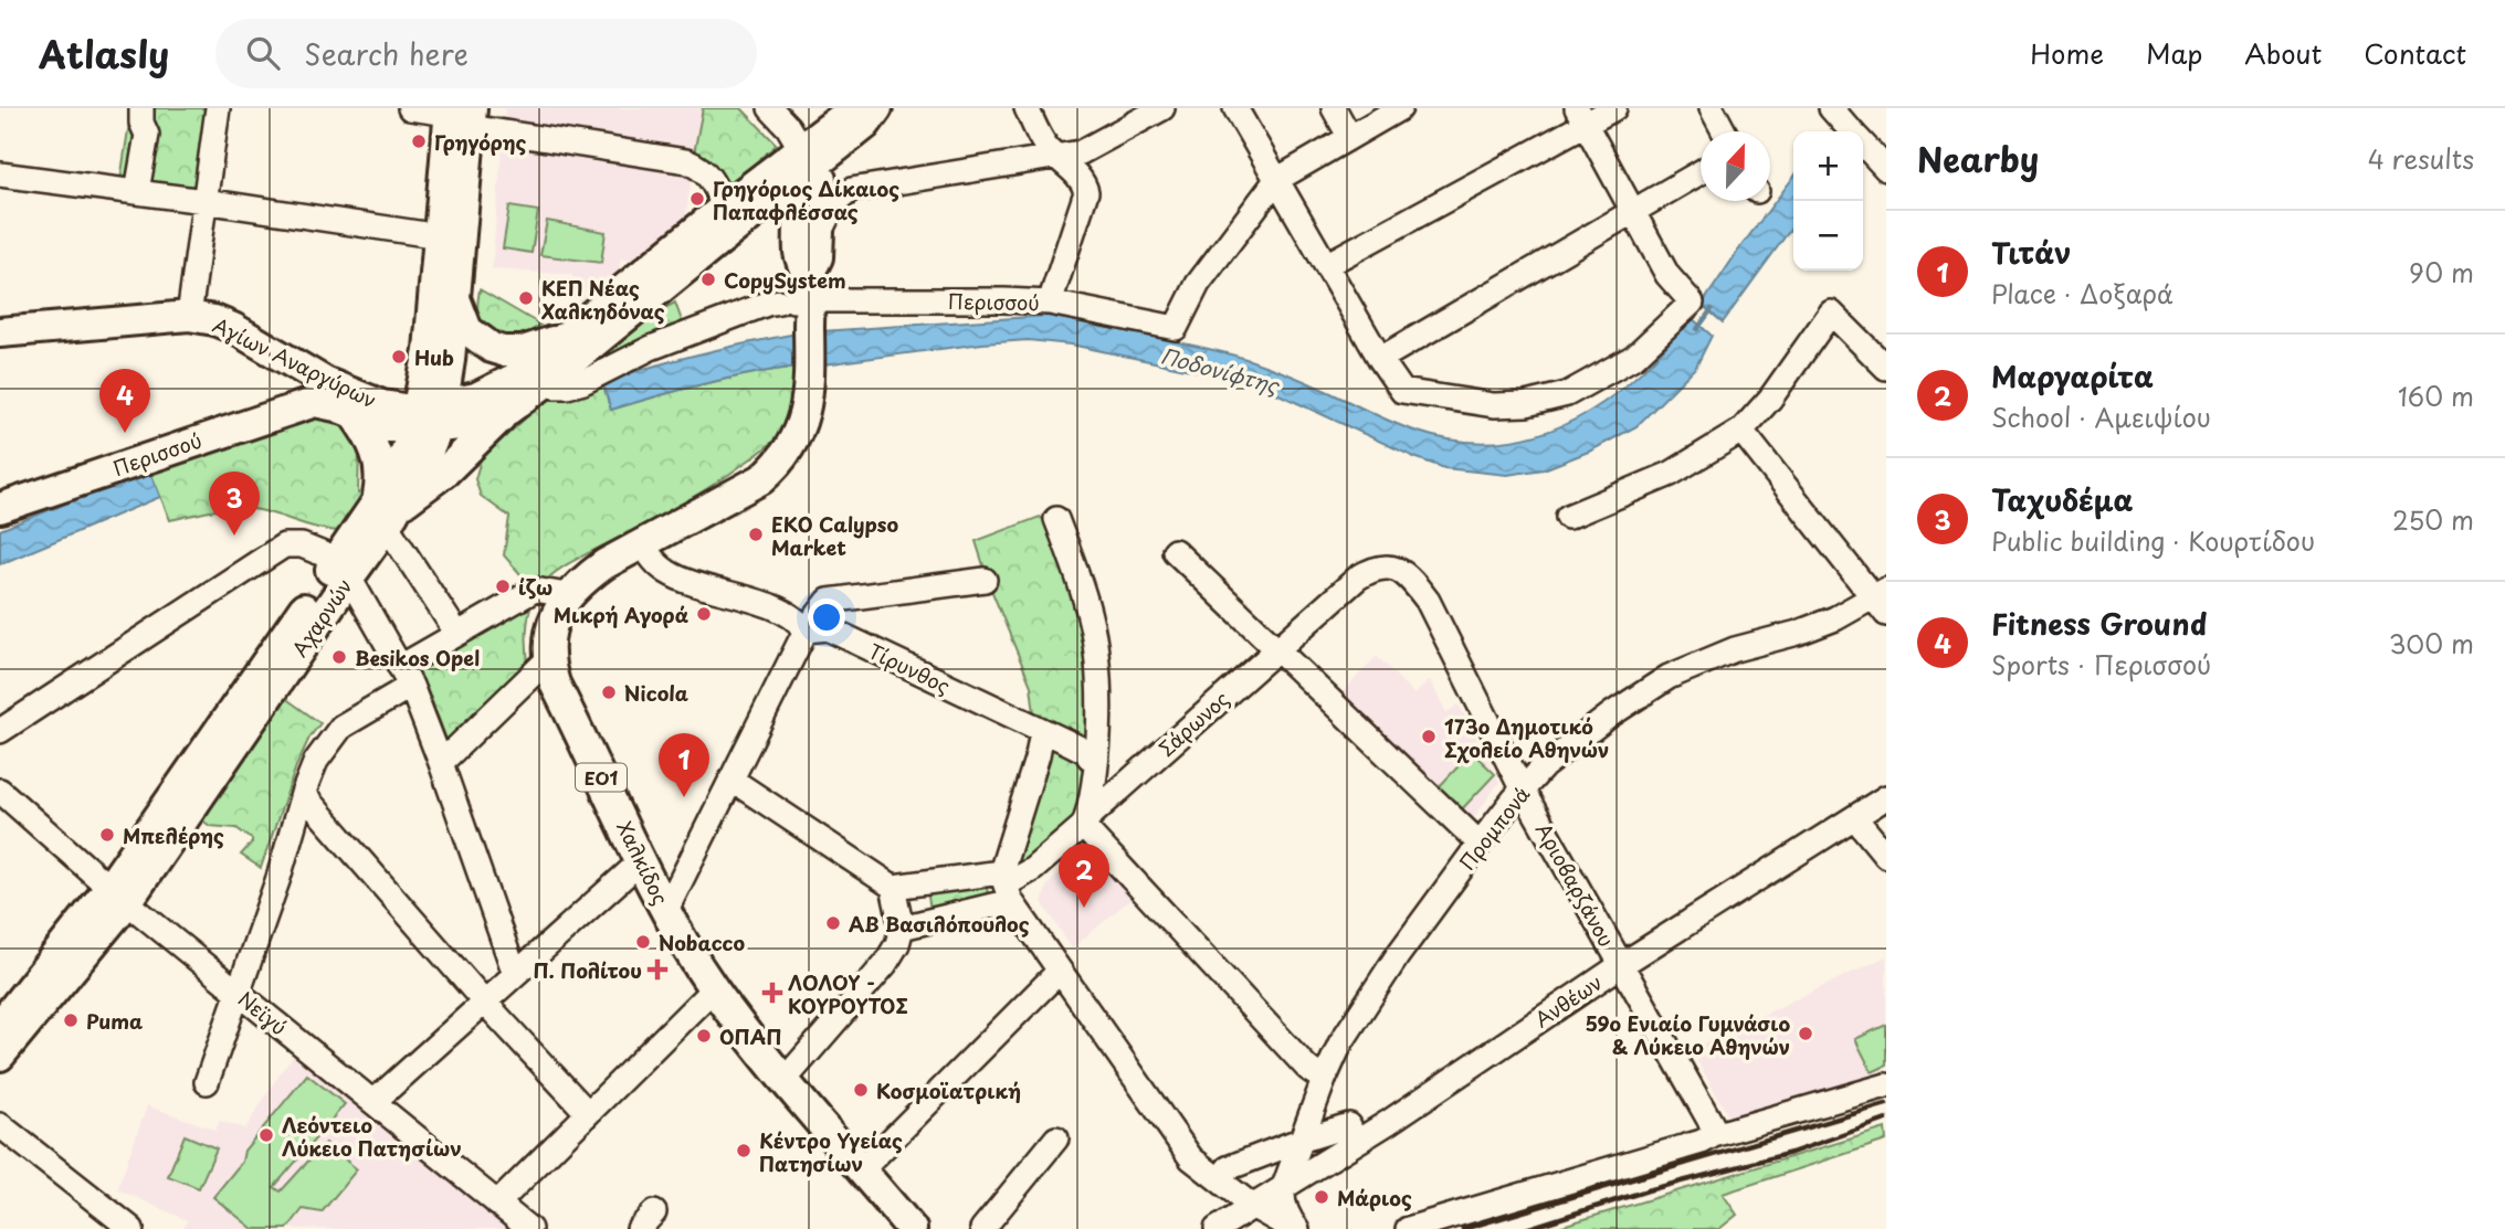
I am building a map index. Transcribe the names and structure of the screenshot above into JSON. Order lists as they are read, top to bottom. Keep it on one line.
{"streets":{"main road":["Περισσού","Αγίων Αναργύρων","Αχαρνών","ΕΟ1","Χαλκίδος"],"street":["Τίρυνθος","Σάρωνος","Προμπονά","Αριοβαρζάνου","Ανθέων","Νεϊγύ"]},"crossings":[["Περισσού","Αγίων Αναργύρων"],["Περισσού","Χαλκίδος"],["Αγίων Αναργύρων","Αχαρνών"],["Αγίων Αναργύρων","Χαλκίδος"],["Αχαρνών","Νεϊγύ"],["Τίρυνθος","Χαλκίδος"],["Σάρωνος","Αριοβαρζάνου"],["Προμπονά","Αριοβαρζάνου"],["Προμπονά","Ανθέων"],["Αριοβαρζάνου","Ανθέων"]],"water":["Ποδονίφτης"],"places":{"other":["Γρηγόρης","Γρηγόριος Δίκαιος Παπαφλέσσας","CopySystem","ΚΕΠ Νέας Χαλκηδόνας","Hub","EKO Calypso Market","ίζω","Μικρή Αγορά","Besikos Opel","Nicola","173ο Δημοτικό Σχολείο Αθηνών","Μπελέρης","ΑΒ Βασιλόπουλος","Nobacco","Puma","59ο Ενιαίο Γυμνάσιο & Λύκειο Αθηνών","ΟΠΑΠ","Κοσμοϊατρική","Λεόντειο Λύκειο Πατησίων","Κέντρο Υγείας Πατησίων","Μάριος"],"health":["Π. Πολίτου","ΛΟΛΟΥ - ΚΟΥΡΟΥΤΟΣ"]},"north":"top","page":{"header":"Atlasly","search":"Search here","nav":["Home","Map","About","Contact"],"heading":["Nearby","4 results"],"map_buttons":["+","−"],"list":[{"mark":"1","name":"Τιτάν","note":"Place · Δοξαρά","value":"90 m"},{"mark":"2","name":"Μαργαρίτα","note":"School · Αμειψίου","value":"160 m"},{"mark":"3","name":"Ταχυδέμα","note":"Public building · Κουρτίδου","value":"250 m"},{"mark":"4","name":"Fitness Ground","note":"Sports · Περισσού","value":"300 m"}],"pins":["4","3","1","2"]}}
